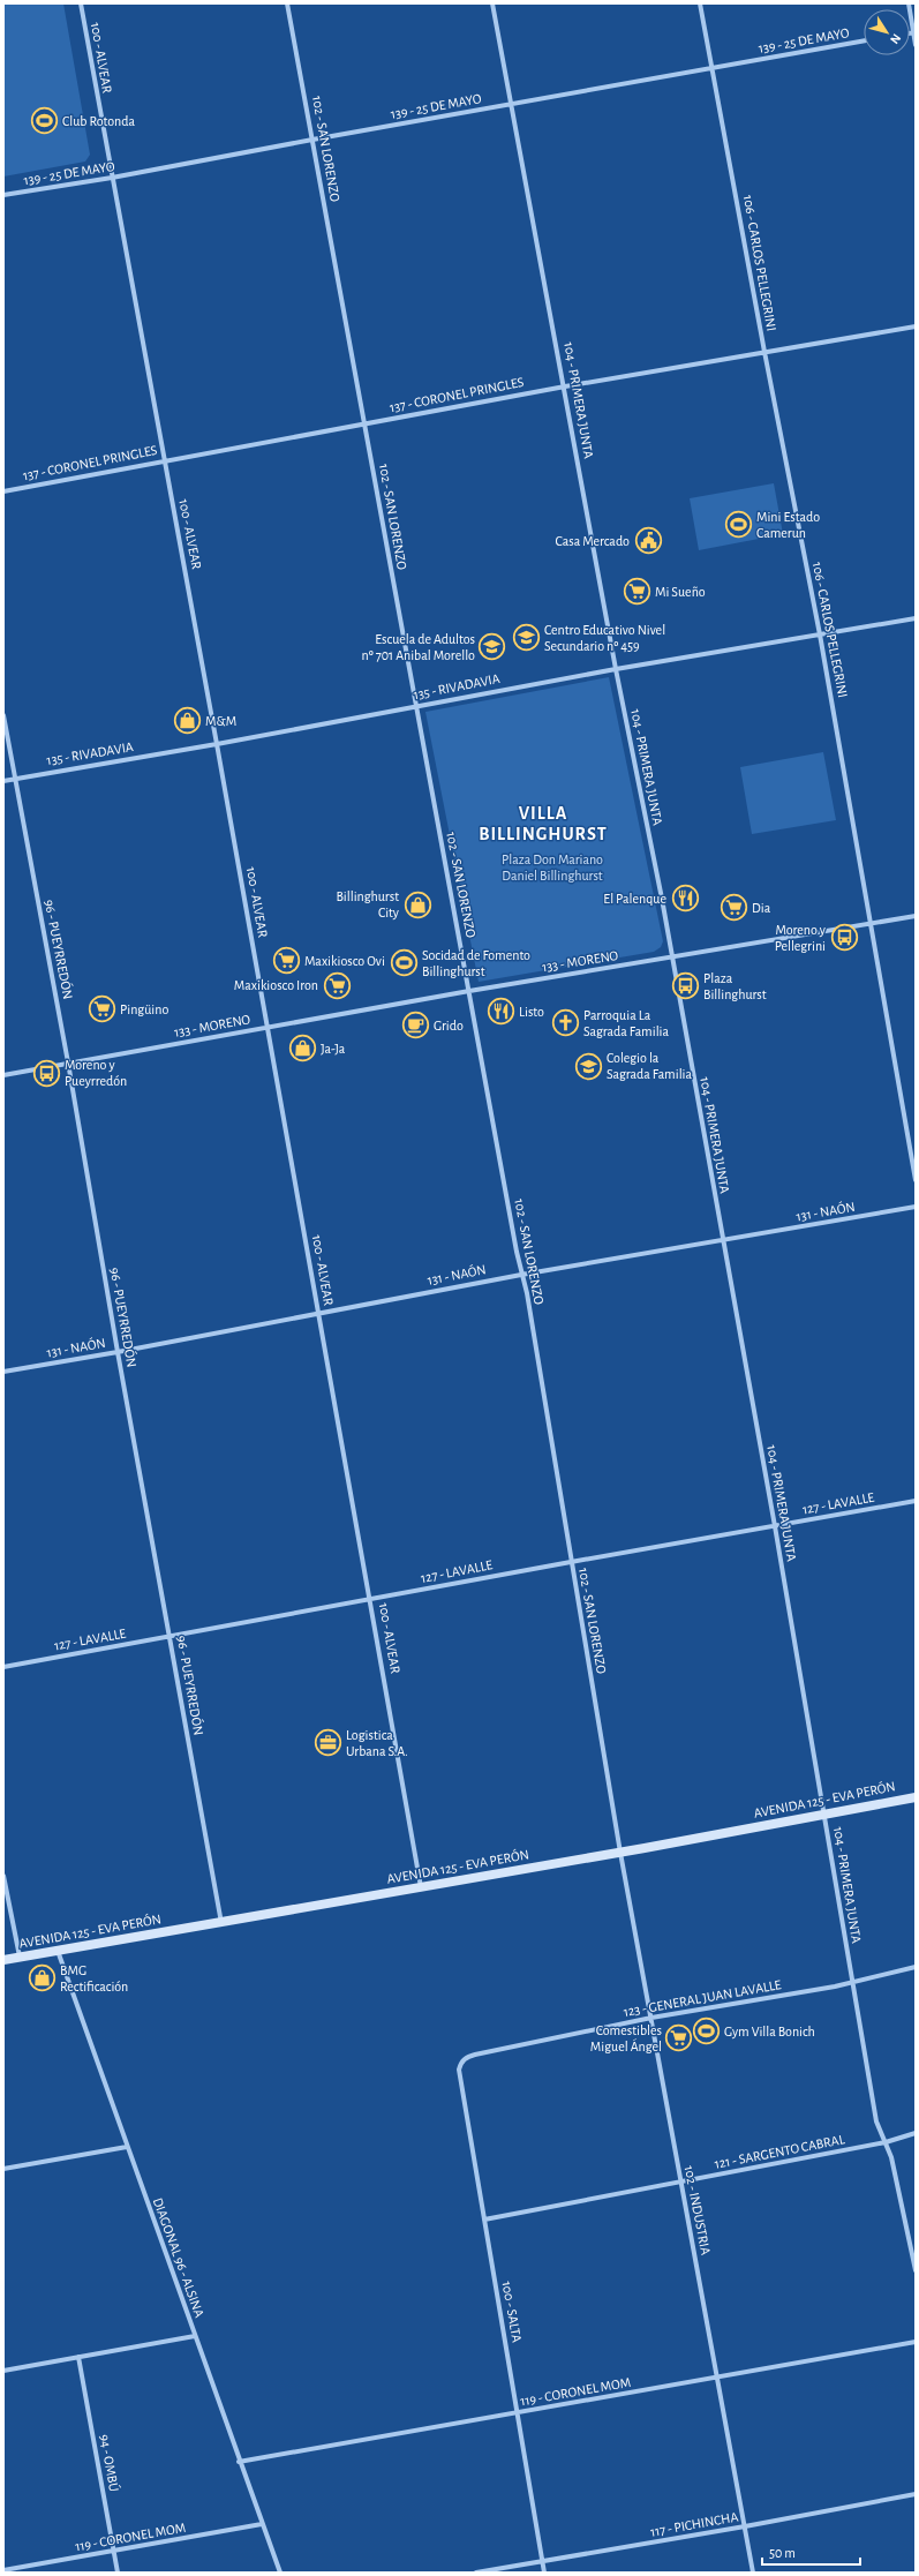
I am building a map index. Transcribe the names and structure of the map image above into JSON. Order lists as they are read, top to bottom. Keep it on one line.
{"streets":{"main road":["AVENIDA 125 - EVA PERÓN"],"street":["139 - 25 DE MAYO","100 - ALVEAR","102 - SAN LORENZO","106 - CARLOS PELLEGRINI","137 - CORONEL PRINGLES","104 - PRIMERA JUNTA","135 - RIVADAVIA","96 - PUEYRREDÓN","133 - MORENO","131 - NAÓN","127 - LAVALLE","123 - GENERAL JUAN LAVALLE","121 - SARGENTO CABRAL","102 - INDUSTRIA","DIAGONAL 96 - ALSINA","100 - SALTA","119 - CORONEL MOM","94 - OMBÚ","117 - PICHINCHA"]},"crossings":[["139 - 25 DE MAYO","100 - ALVEAR"],["139 - 25 DE MAYO","102 - SAN LORENZO"],["139 - 25 DE MAYO","106 - CARLOS PELLEGRINI"],["139 - 25 DE MAYO","104 - PRIMERA JUNTA"],["100 - ALVEAR","137 - CORONEL PRINGLES"],["100 - ALVEAR","135 - RIVADAVIA"],["100 - ALVEAR","133 - MORENO"],["100 - ALVEAR","131 - NAÓN"],["100 - ALVEAR","127 - LAVALLE"],["100 - ALVEAR","AVENIDA 125 - EVA PERÓN"],["102 - SAN LORENZO","137 - CORONEL PRINGLES"],["102 - SAN LORENZO","135 - RIVADAVIA"],["102 - SAN LORENZO","133 - MORENO"],["102 - SAN LORENZO","131 - NAÓN"],["102 - SAN LORENZO","127 - LAVALLE"],["102 - SAN LORENZO","AVENIDA 125 - EVA PERÓN"],["102 - SAN LORENZO","102 - INDUSTRIA"],["106 - CARLOS PELLEGRINI","137 - CORONEL PRINGLES"],["106 - CARLOS PELLEGRINI","135 - RIVADAVIA"],["106 - CARLOS PELLEGRINI","133 - MORENO"],["137 - CORONEL PRINGLES","104 - PRIMERA JUNTA"],["104 - PRIMERA JUNTA","135 - RIVADAVIA"],["104 - PRIMERA JUNTA","133 - MORENO"],["104 - PRIMERA JUNTA","131 - NAÓN"],["104 - PRIMERA JUNTA","127 - LAVALLE"],["104 - PRIMERA JUNTA","AVENIDA 125 - EVA PERÓN"],["104 - PRIMERA JUNTA","123 - GENERAL JUAN LAVALLE"],["104 - PRIMERA JUNTA","121 - SARGENTO CABRAL"],["135 - RIVADAVIA","96 - PUEYRREDÓN"],["96 - PUEYRREDÓN","133 - MORENO"],["96 - PUEYRREDÓN","131 - NAÓN"],["96 - PUEYRREDÓN","127 - LAVALLE"],["96 - PUEYRREDÓN","AVENIDA 125 - EVA PERÓN"],["AVENIDA 125 - EVA PERÓN","102 - INDUSTRIA"],["AVENIDA 125 - EVA PERÓN","DIAGONAL 96 - ALSINA"],["123 - GENERAL JUAN LAVALLE","102 - INDUSTRIA"],["123 - GENERAL JUAN LAVALLE","100 - SALTA"],["121 - SARGENTO CABRAL","102 - INDUSTRIA"],["121 - SARGENTO CABRAL","100 - SALTA"],["102 - INDUSTRIA","119 - CORONEL MOM"],["102 - INDUSTRIA","117 - PICHINCHA"],["DIAGONAL 96 - ALSINA","119 - CORONEL MOM"],["100 - SALTA","119 - CORONEL MOM"],["100 - SALTA","117 - PICHINCHA"],["119 - CORONEL MOM","94 - OMBÚ"]],"districts":["VILLA BILLINGHURST"],"parks":["Plaza Don Mariano Daniel Billinghurst"],"places":{"sports":["Club Rotonda","Mini Estado Camerun","Socidad de Fomento Billinghurst","Gym Villa Bonich"],"public building":["Casa Mercado"],"supermarket":["Mi Sueño","Dia","Maxikiosco Ovi","Maxikiosco Iron","Pingüino","Comestibles Miguel Ángel"],"school or university":["Centro Educativo Nivel Secundario nº 459","Escuela de Adultos nº 701 Anibal Morello","Colegio la Sagrada Familia"],"shop":["M&M","Billinghurst City","Ja-Ja","BMG Rectificación"],"restaurant":["El Palenque","Listo"],"bus stop":["Moreno y Pellegrini","Plaza Billinghurst","Moreno y Pueyrredón"],"church":["Parroquia La Sagrada Familia"],"cafe":["Grido"],"office":["Logistica Urbana S.A."]},"scale_bar":"50 m","north":"bottom right"}
